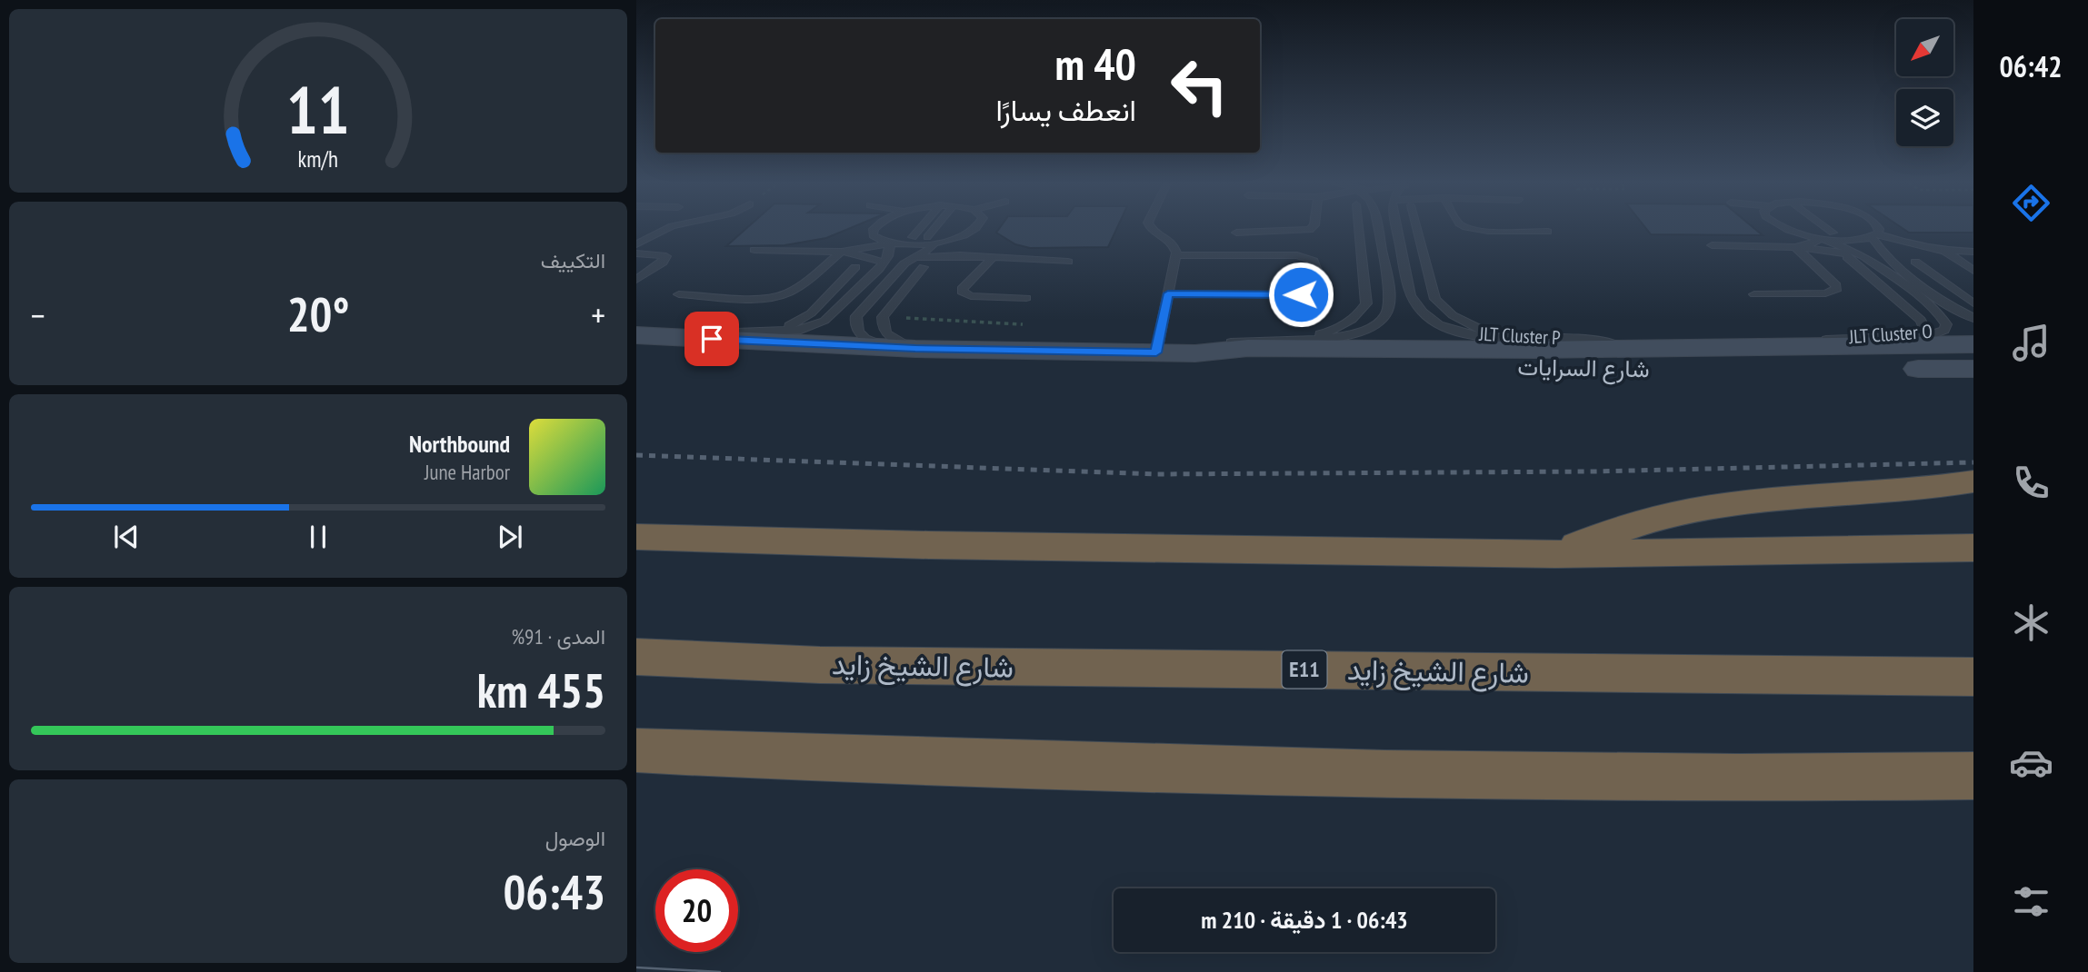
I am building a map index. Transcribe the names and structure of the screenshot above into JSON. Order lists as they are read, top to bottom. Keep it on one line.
{"streets":{"highway":["شارع الشيخ زايد","E11"],"main road":["شارع السرايات"],"lane":["JLT Cluster O","JLT Cluster P"]},"crossings":[["JLT Cluster O","شارع السرايات"],["JLT Cluster P","شارع السرايات"]],"north":"bottom left","page":{"tabs":"06:42","turn":["40 m","انعطف يسارًا"],"tile":["التكييف",["المدى · 91%","455 km"],["الوصول","06:43"]],"heat":["−","20°","+"],"song":["Northbound","June Harbor"],"limit":"20","trip":"06:43 · 1 دقيقة · 210 m","gauge":["11","km/h"]}}
